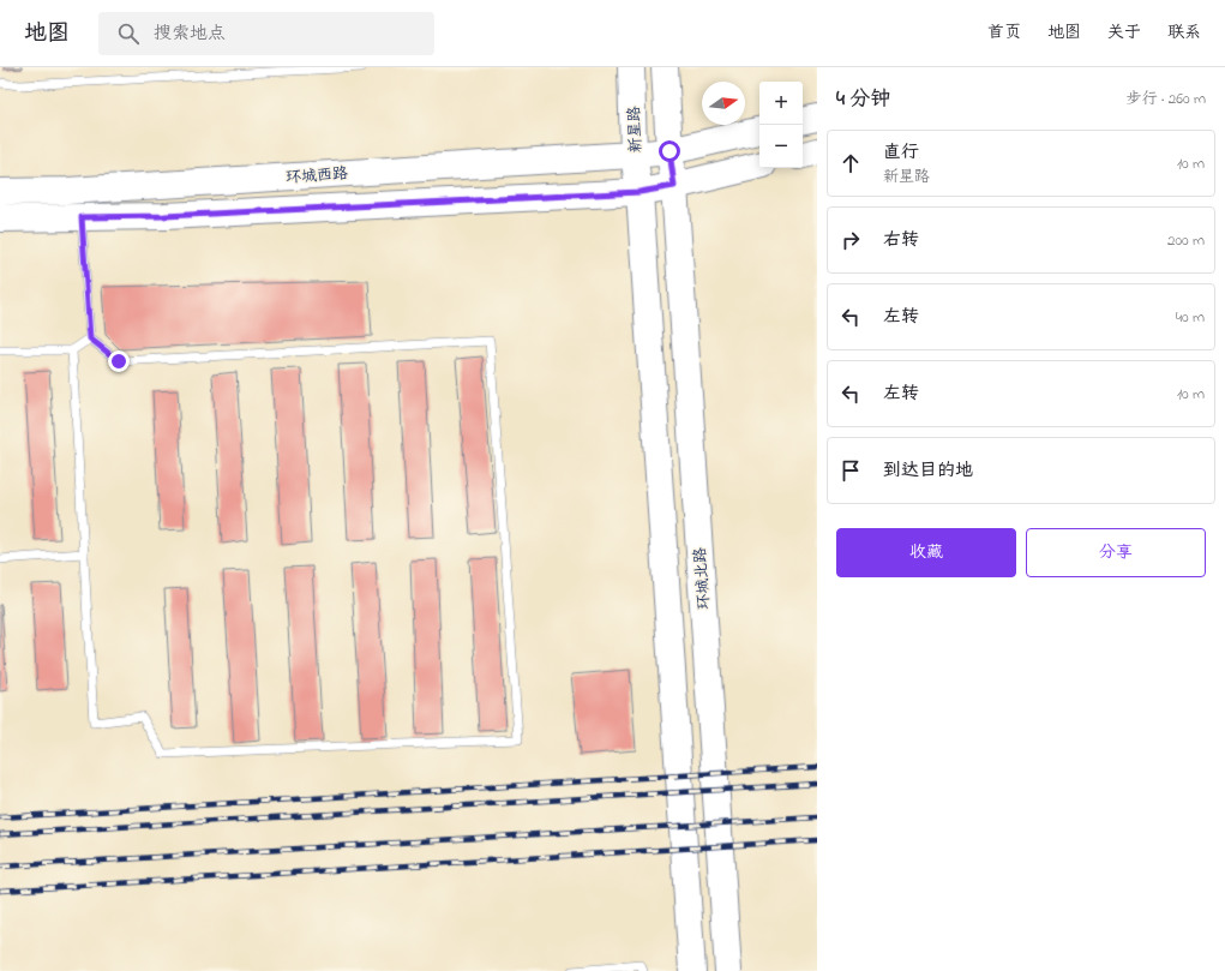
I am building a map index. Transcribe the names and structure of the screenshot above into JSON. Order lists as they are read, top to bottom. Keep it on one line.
{"streets":{"main road":["新星路","环城西路","环城北路"]},"crossings":[["新星路","环城西路"]],"north":"right","page":{"header":"地图","search":"搜索地点","nav":["首页","地图","关于","联系"],"heading":["4 分钟","步行 · 260 m"],"map_buttons":["+","−"],"list":[["直行","新星路","10 m"],["右转","200 m"],["左转","40 m"],["左转","10 m"],"到达目的地"],"buttons":["收藏","分享"]}}
